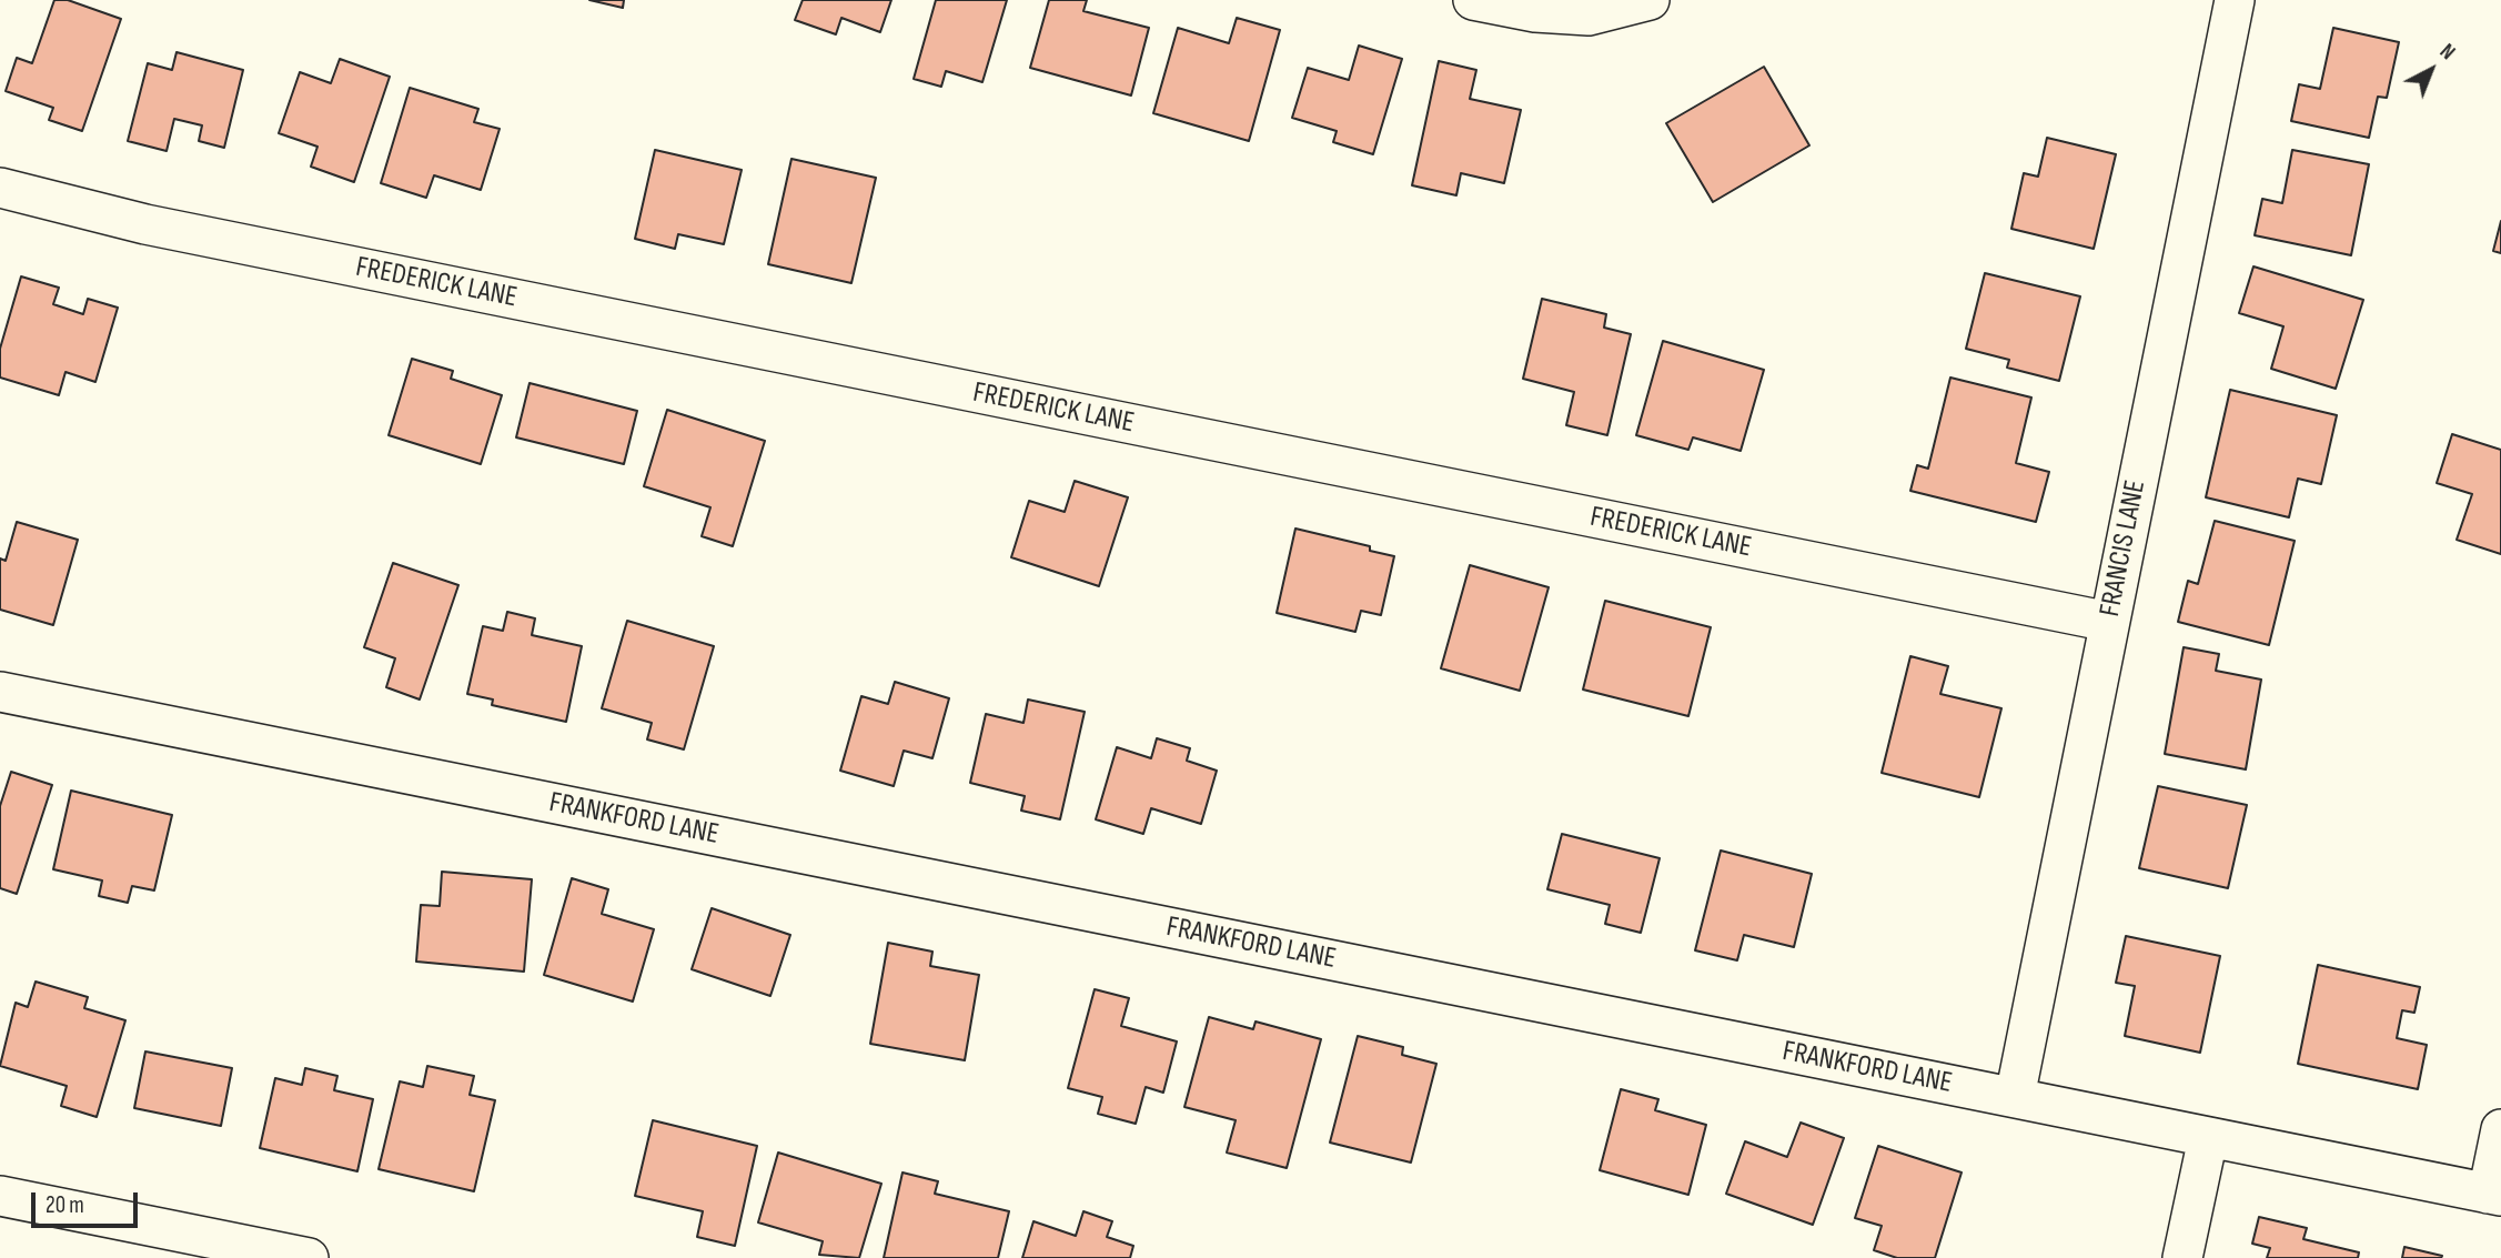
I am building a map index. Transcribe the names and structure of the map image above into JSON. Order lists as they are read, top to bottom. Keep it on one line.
{"streets":{"street":["FREDERICK LANE","FRANCIS LANE","FRANKFORD LANE"]},"crossings":[["FREDERICK LANE","FRANCIS LANE"],["FRANCIS LANE","FRANKFORD LANE"]],"scale_bar":"20 m","north":"top right"}
